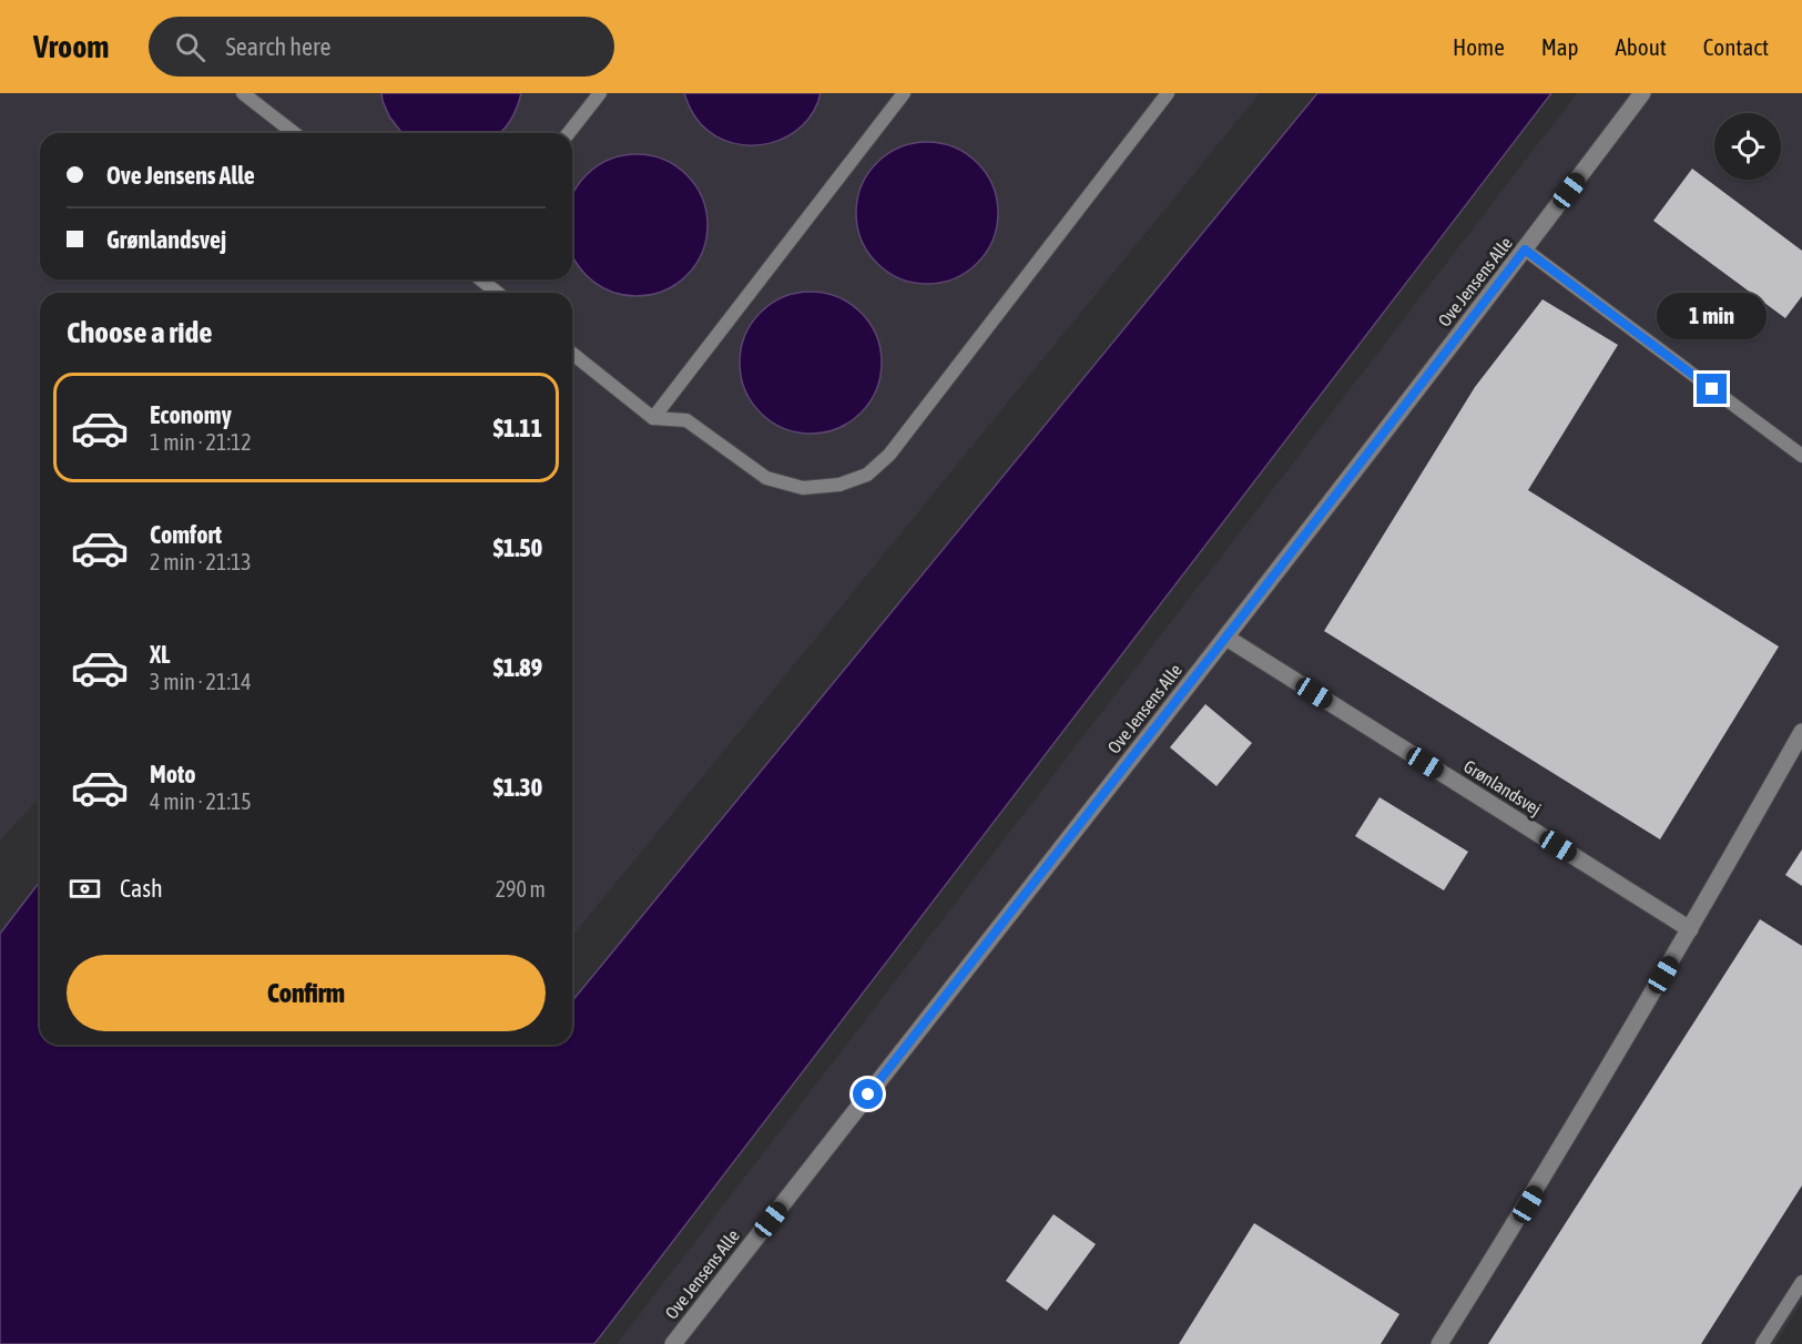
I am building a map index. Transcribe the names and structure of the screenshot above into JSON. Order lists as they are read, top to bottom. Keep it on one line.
{"streets":{"street":["Ove Jensens Alle","Grønlandsvej"]},"crossings":[["Ove Jensens Alle","Grønlandsvej"]],"page":{"header":"Vroom","search":"Search here","nav":["Home","Map","About","Contact"],"banner":["Ove Jensens Alle","Grønlandsvej"],"bubble":"1 min","heading":"Choose a ride","list":[{"name":"Economy","note":"1 min · 21:12","value":"$1.11"},{"name":"Comfort","note":"2 min · 21:13","value":"$1.50"},{"name":"XL","note":"3 min · 21:14","value":"$1.89"},{"name":"Moto","note":"4 min · 21:15","value":"$1.30"}],"pay":["Cash","290 m"],"buttons":"Confirm"}}
